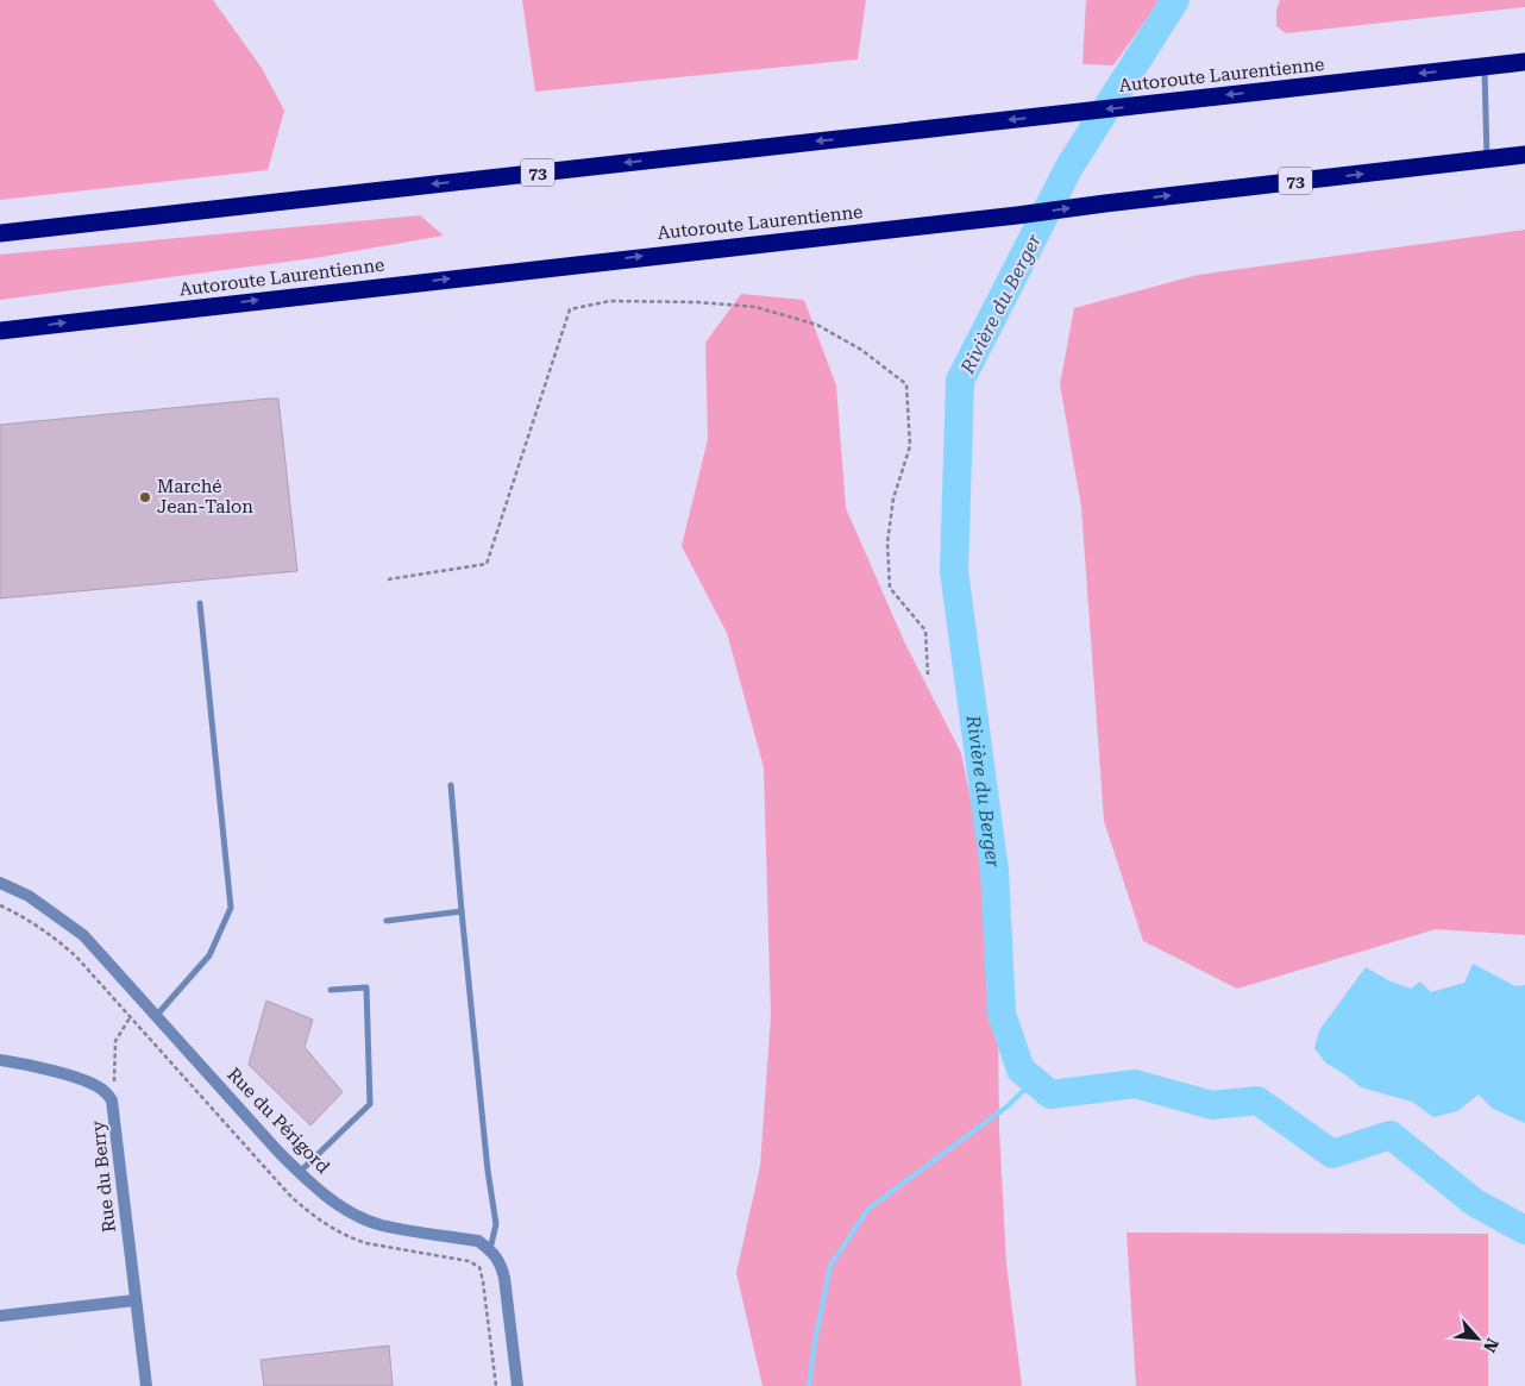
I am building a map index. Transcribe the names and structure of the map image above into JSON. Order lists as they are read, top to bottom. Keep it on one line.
{"streets":{"highway":["Autoroute Laurentienne","73"],"street":["Rue du Périgord","Rue du Berry"]},"water":["Rivière du Berger"],"places":["Marché Jean-Talon"],"north":"bottom right"}
